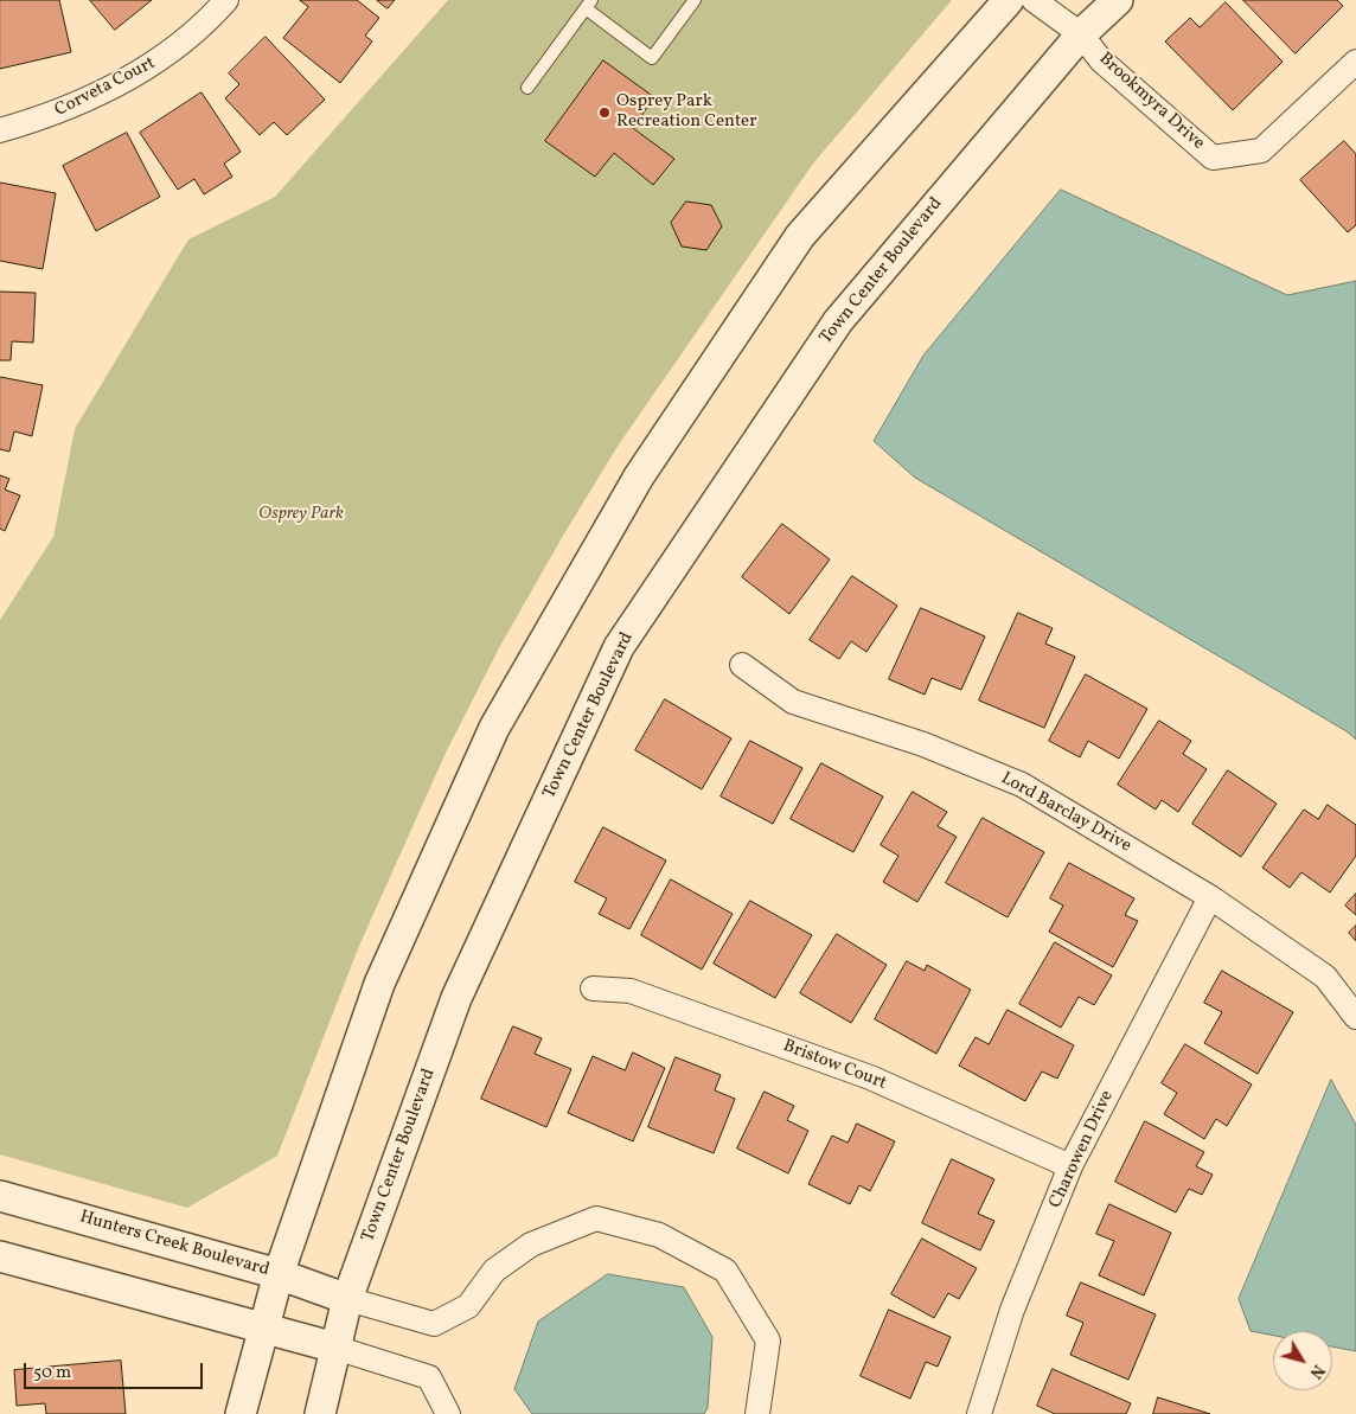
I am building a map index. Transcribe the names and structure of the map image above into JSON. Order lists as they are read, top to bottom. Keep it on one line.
{"streets":{"street":["Corveta Court","Brookmyra Drive","Town Center Boulevard","Lord Barclay Drive","Bristow Court","Charowen Drive","Hunters Creek Boulevard"]},"crossings":[["Brookmyra Drive","Town Center Boulevard"],["Town Center Boulevard","Hunters Creek Boulevard"],["Lord Barclay Drive","Charowen Drive"],["Bristow Court","Charowen Drive"]],"parks":["Osprey Park"],"places":["Osprey Park Recreation Center"],"scale_bar":"50 m","north":"bottom right"}
